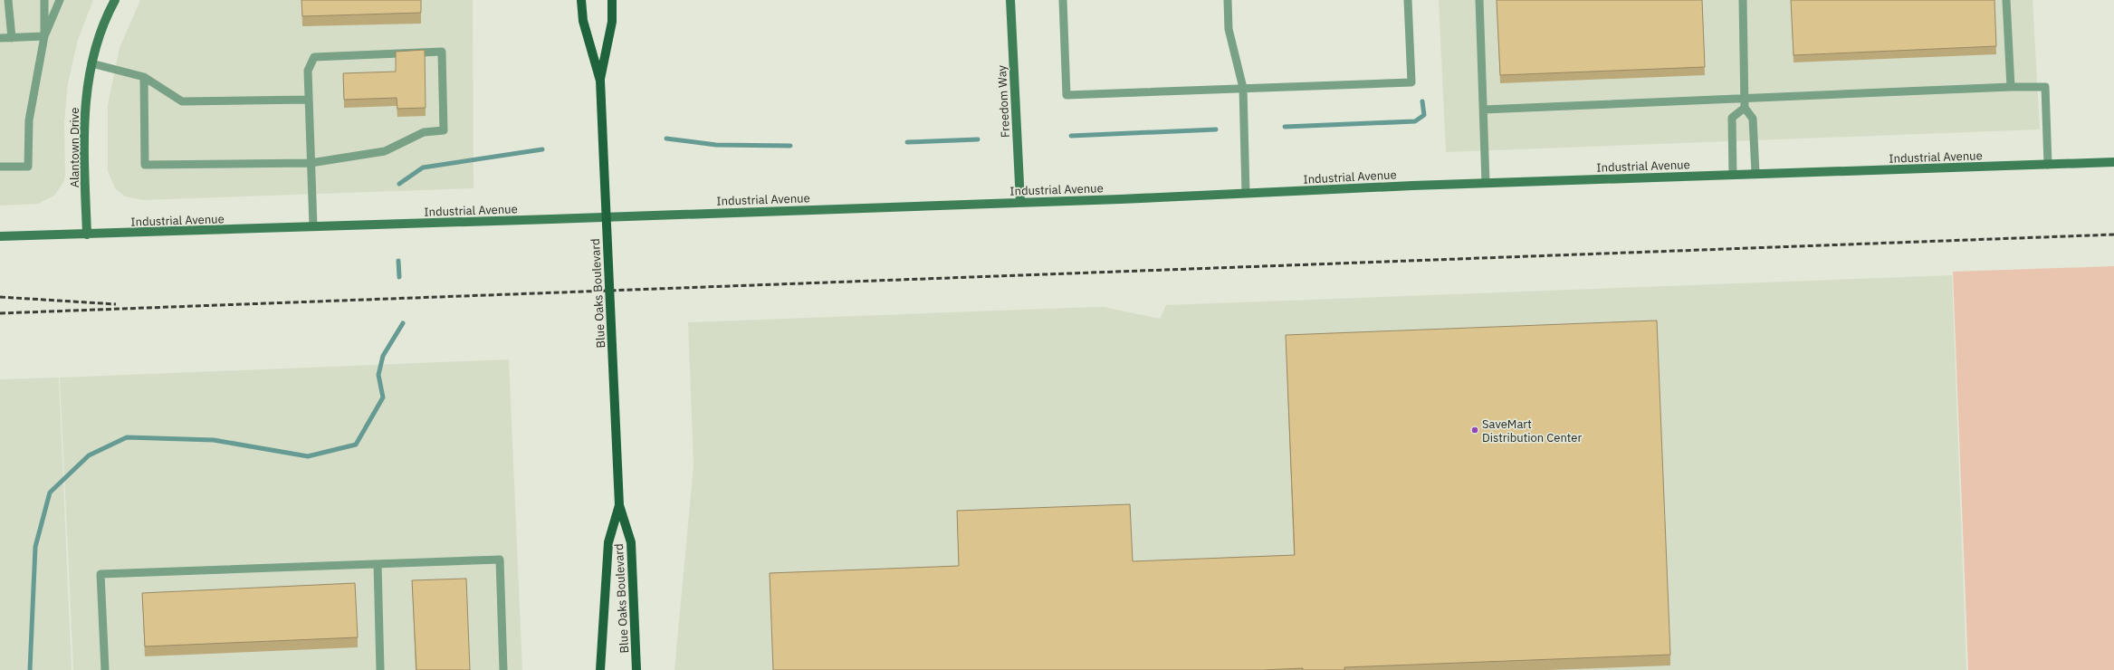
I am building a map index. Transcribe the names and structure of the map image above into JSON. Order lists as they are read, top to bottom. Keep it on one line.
{"streets":{"main road":["Blue Oaks Boulevard"],"street":["Freedom Way","Alantown Drive","Industrial Avenue"]},"crossings":[["Freedom Way","Industrial Avenue"],["Alantown Drive","Industrial Avenue"]],"places":["SaveMart Distribution Center"]}
